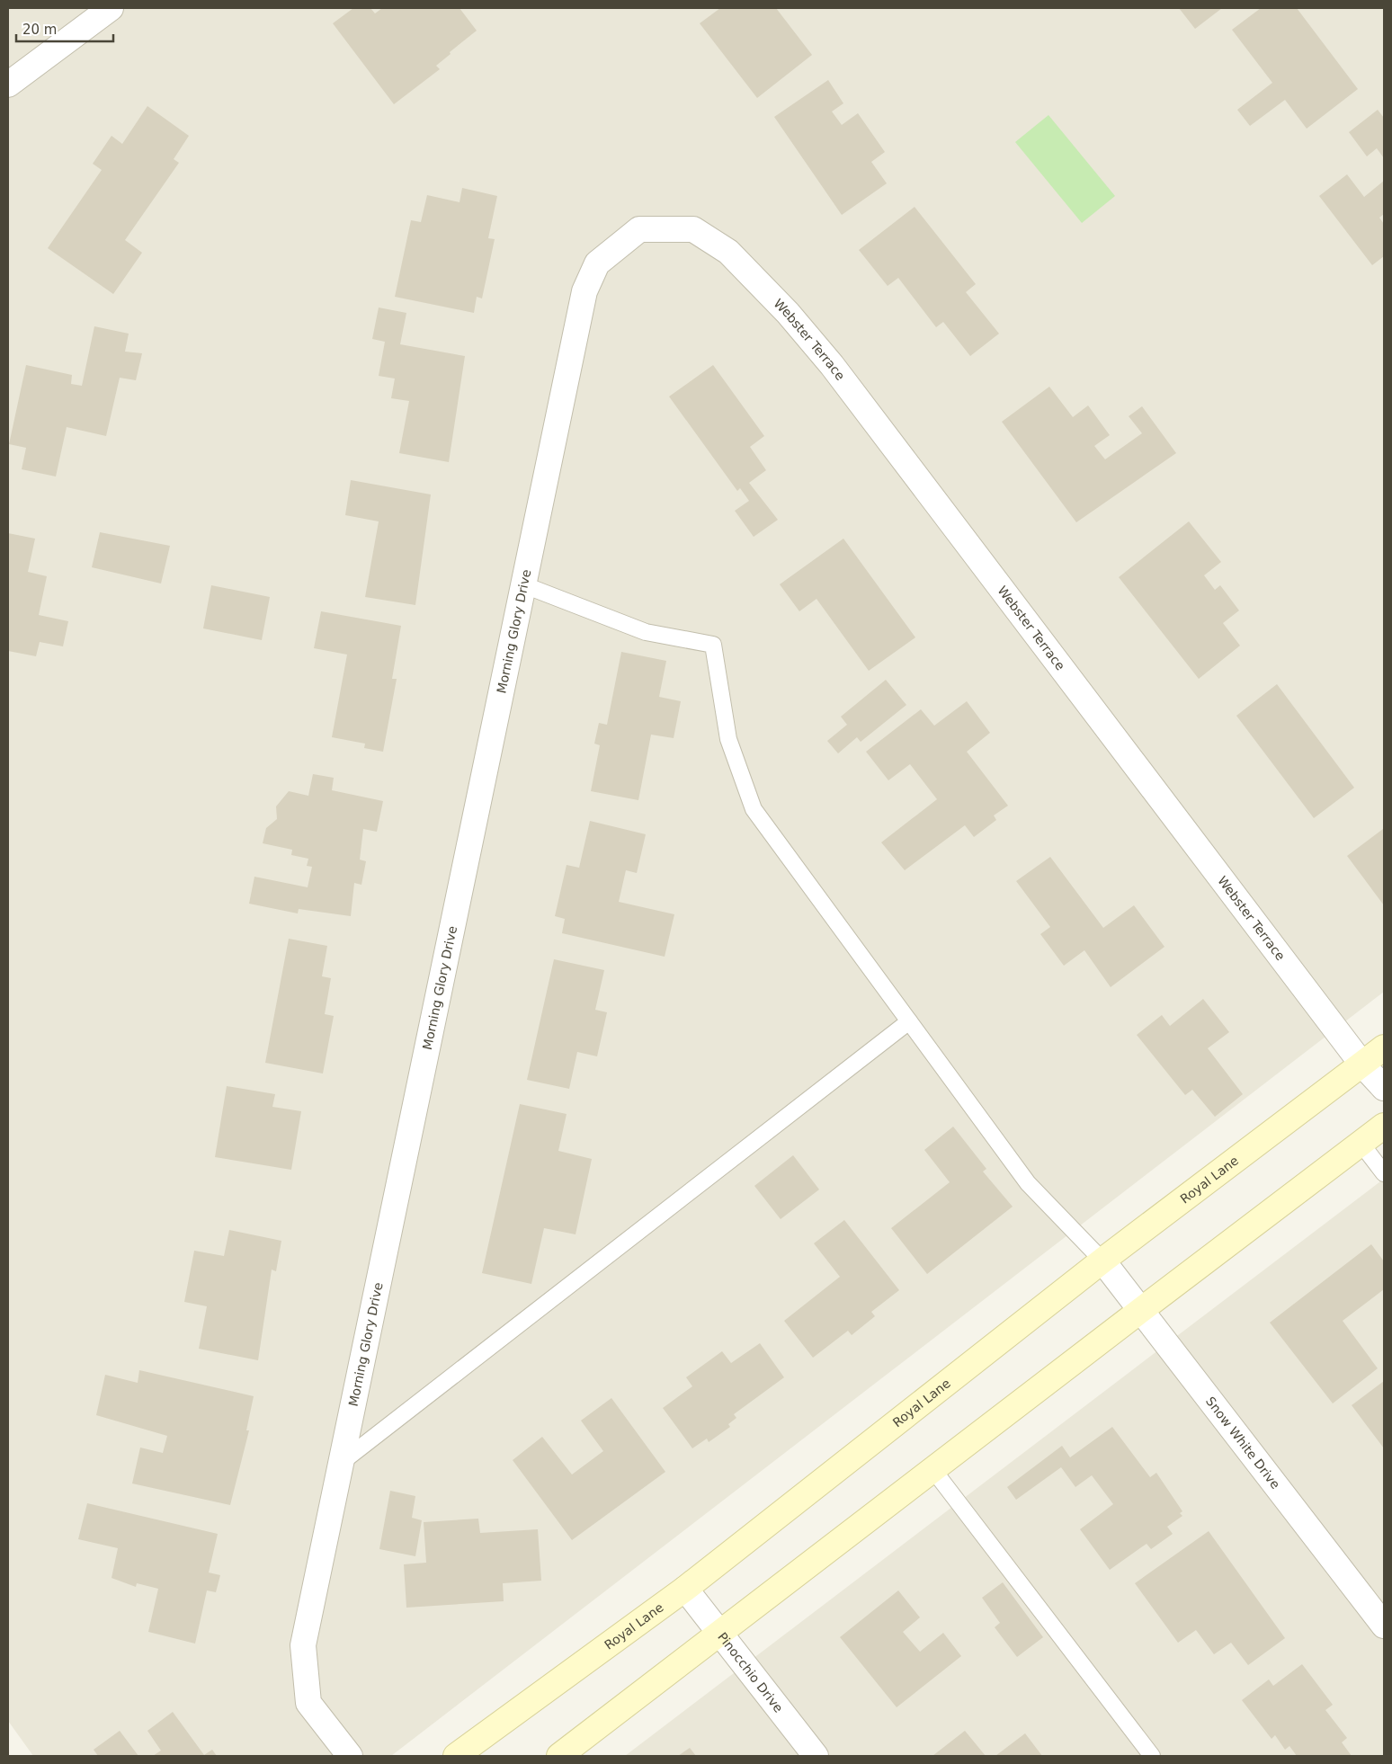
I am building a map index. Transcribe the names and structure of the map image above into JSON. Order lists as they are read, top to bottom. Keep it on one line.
{"streets":{"main road":["Royal Lane"],"street":["Webster Terrace","Morning Glory Drive","Snow White Drive","Pinocchio Drive"]},"crossings":[["Webster Terrace","Morning Glory Drive"],["Webster Terrace","Royal Lane"],["Royal Lane","Snow White Drive"],["Royal Lane","Pinocchio Drive"]],"scale_bar":"20 m"}
